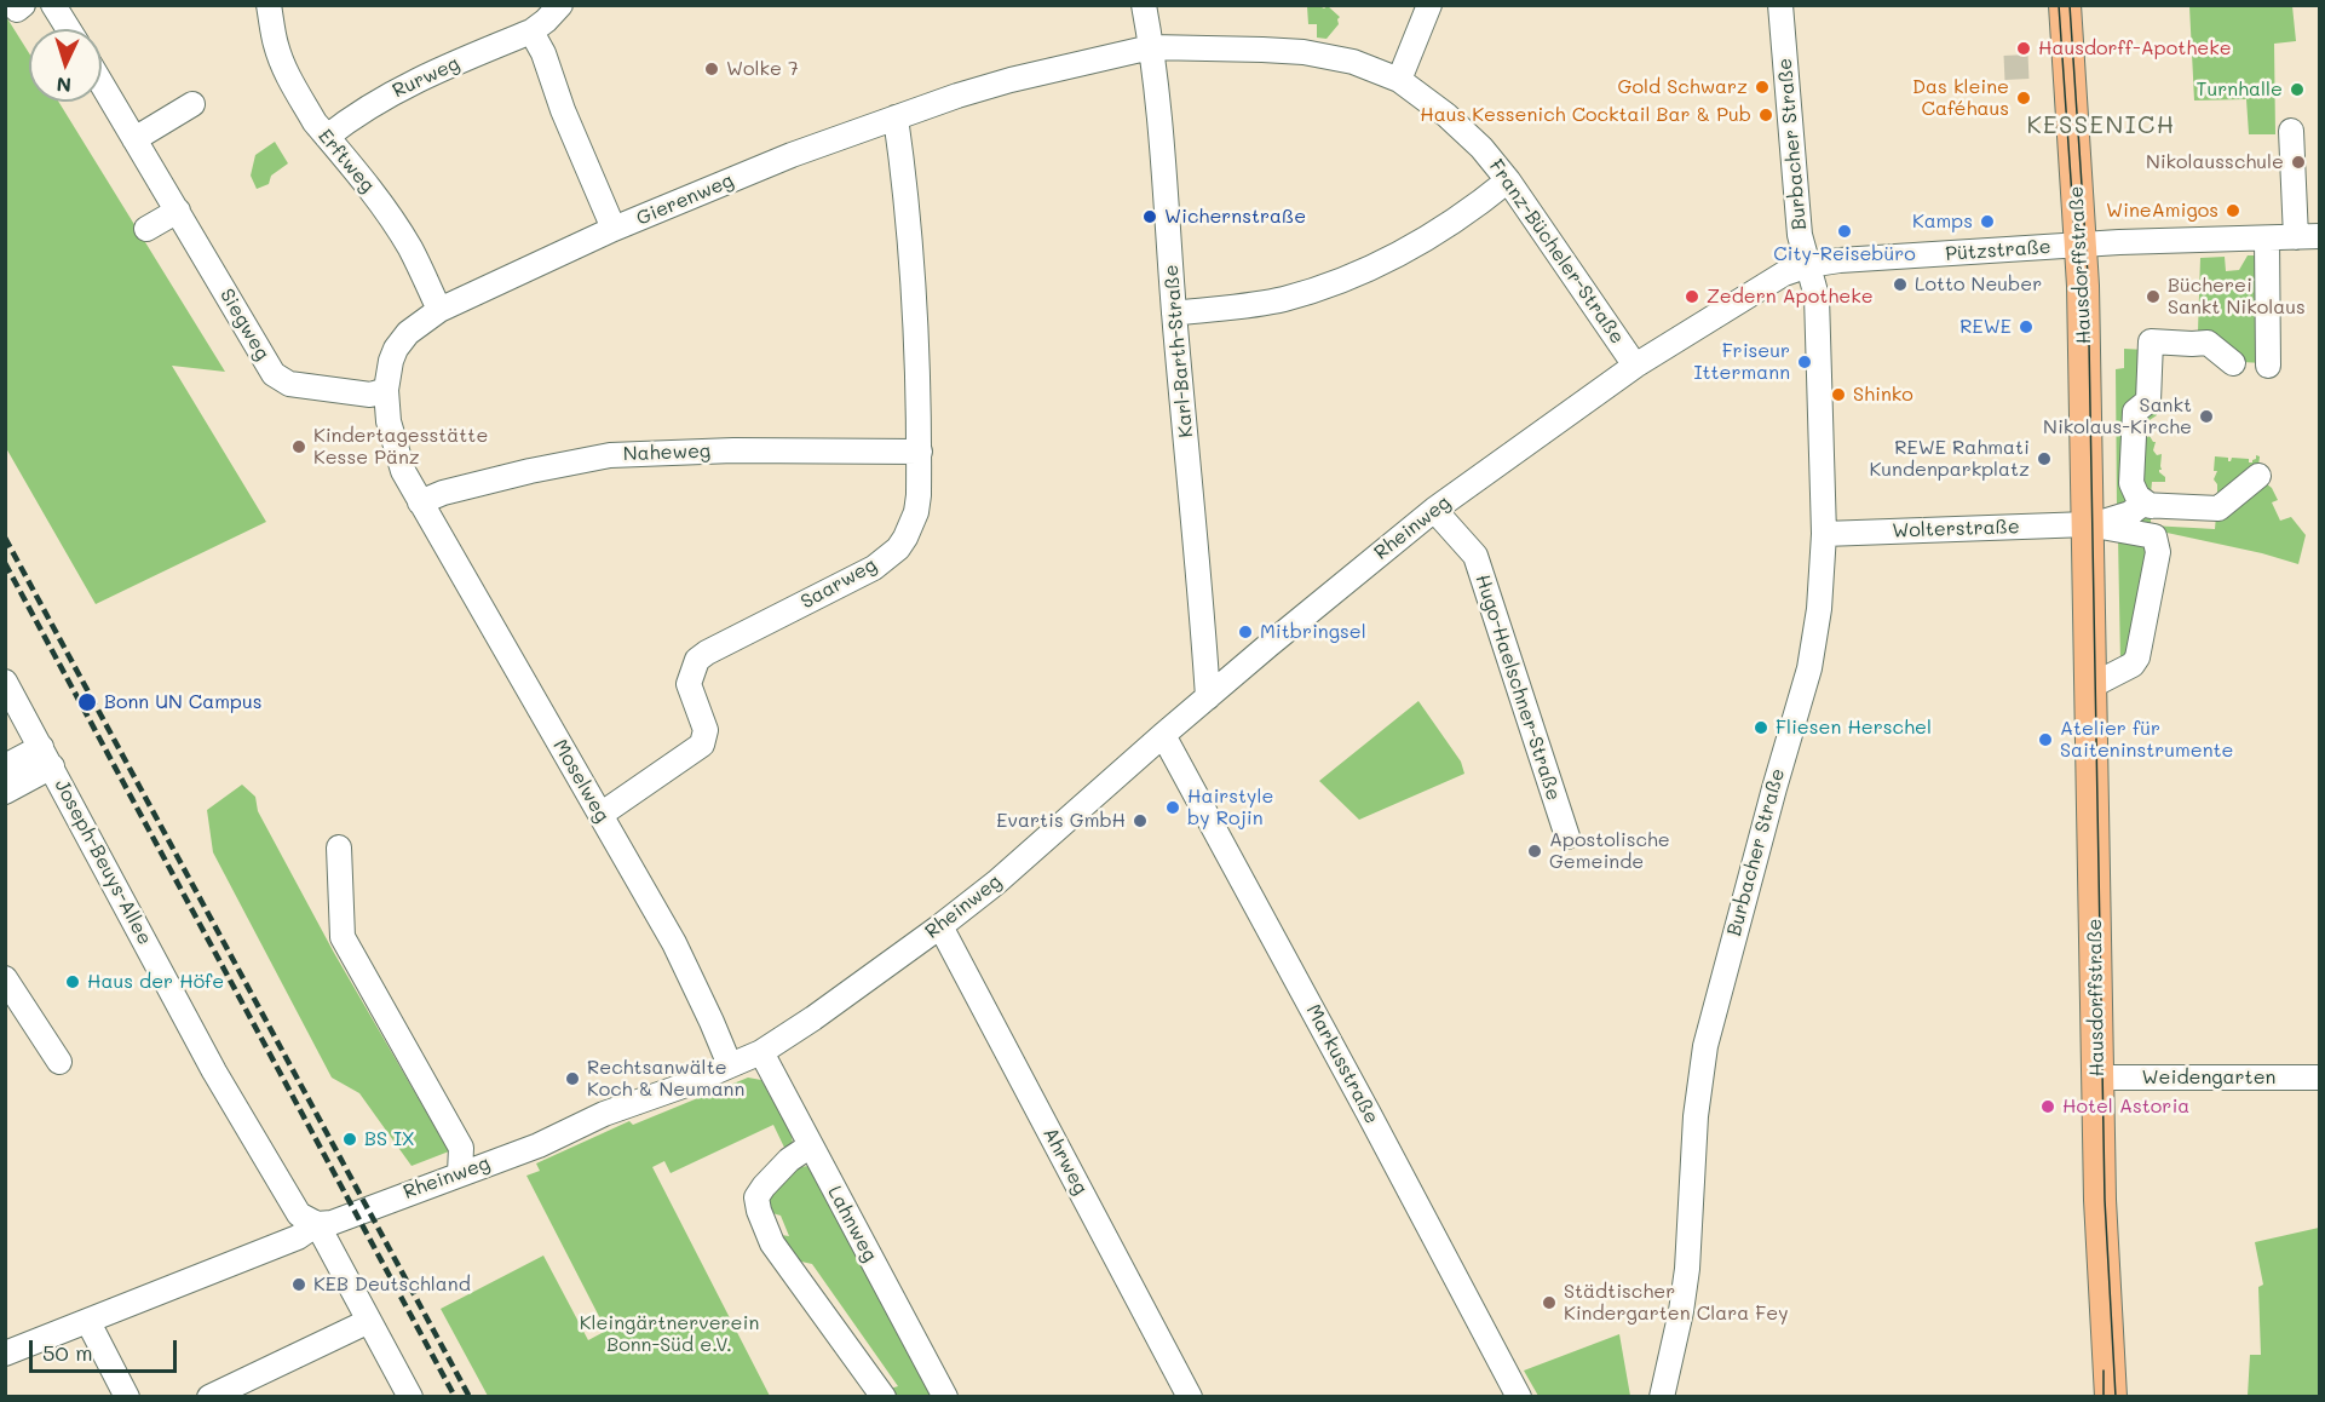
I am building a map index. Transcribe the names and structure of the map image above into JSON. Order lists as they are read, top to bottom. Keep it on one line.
{"streets":{"main road":["Hausdorffstraße"],"street":["Rurweg","Burbacher Straße","Erftweg","Gierenweg","Pützstraße","Franz-Bücheler-Straße","Siegweg","Karl-Barth-Straße","Naheweg","Rheinweg","Wolterstraße","Saarweg","Hugo-Haelschner-Straße","Moselweg","Joseph-Beuys-Allee","Markusstraße","Weidengarten","Ahrweg","Lahnweg"]},"crossings":[["Rurweg","Erftweg"],["Burbacher Straße","Pützstraße"],["Burbacher Straße","Rheinweg"],["Burbacher Straße","Wolterstraße"],["Erftweg","Gierenweg"],["Gierenweg","Franz-Bücheler-Straße"],["Gierenweg","Siegweg"],["Gierenweg","Karl-Barth-Straße"],["Gierenweg","Naheweg"],["Gierenweg","Saarweg"],["Gierenweg","Moselweg"],["Pützstraße","Hausdorffstraße"],["Pützstraße","Rheinweg"],["Franz-Bücheler-Straße","Karl-Barth-Straße"],["Franz-Bücheler-Straße","Rheinweg"],["Hausdorffstraße","Wolterstraße"],["Hausdorffstraße","Weidengarten"],["Karl-Barth-Straße","Rheinweg"],["Naheweg","Saarweg"],["Naheweg","Moselweg"],["Rheinweg","Hugo-Haelschner-Straße"],["Rheinweg","Moselweg"],["Rheinweg","Joseph-Beuys-Allee"],["Rheinweg","Markusstraße"],["Rheinweg","Ahrweg"],["Rheinweg","Lahnweg"],["Saarweg","Moselweg"]],"districts":["KESSENICH"],"parks":["Kleingärtnerverein Bonn-Süd e.V."],"places":["Hausdorff-Apotheke","Wolke 7","Gold Schwarz","Turnhalle","Das kleine Caféhaus","Haus Kessenich Cocktail Bar & Pub","Nikolausschule","WineAmigos","Wichernstraße","Kamps","City-Reisebüro","Lotto Neuber","Zedern Apotheke","Bücherei Sankt Nikolaus","REWE","Friseur Ittermann","Shinko","Sankt Nikolaus-Kirche","Kindertagesstätte Kesse Pänz","REWE Rahmati Kundenparkplatz","Mitbringsel","Bonn UN Campus","Fliesen Herschel","Atelier für Saiteninstrumente","Hairstyle by Rojin","Evartis GmbH","Apostolische Gemeinde","Haus der Höfe","Rechtsanwälte Koch & Neumann","Hotel Astoria","BS IX","KEB Deutschland","Städtischer Kindergarten Clara Fey"],"scale_bar":"50 m","north":"bottom"}
